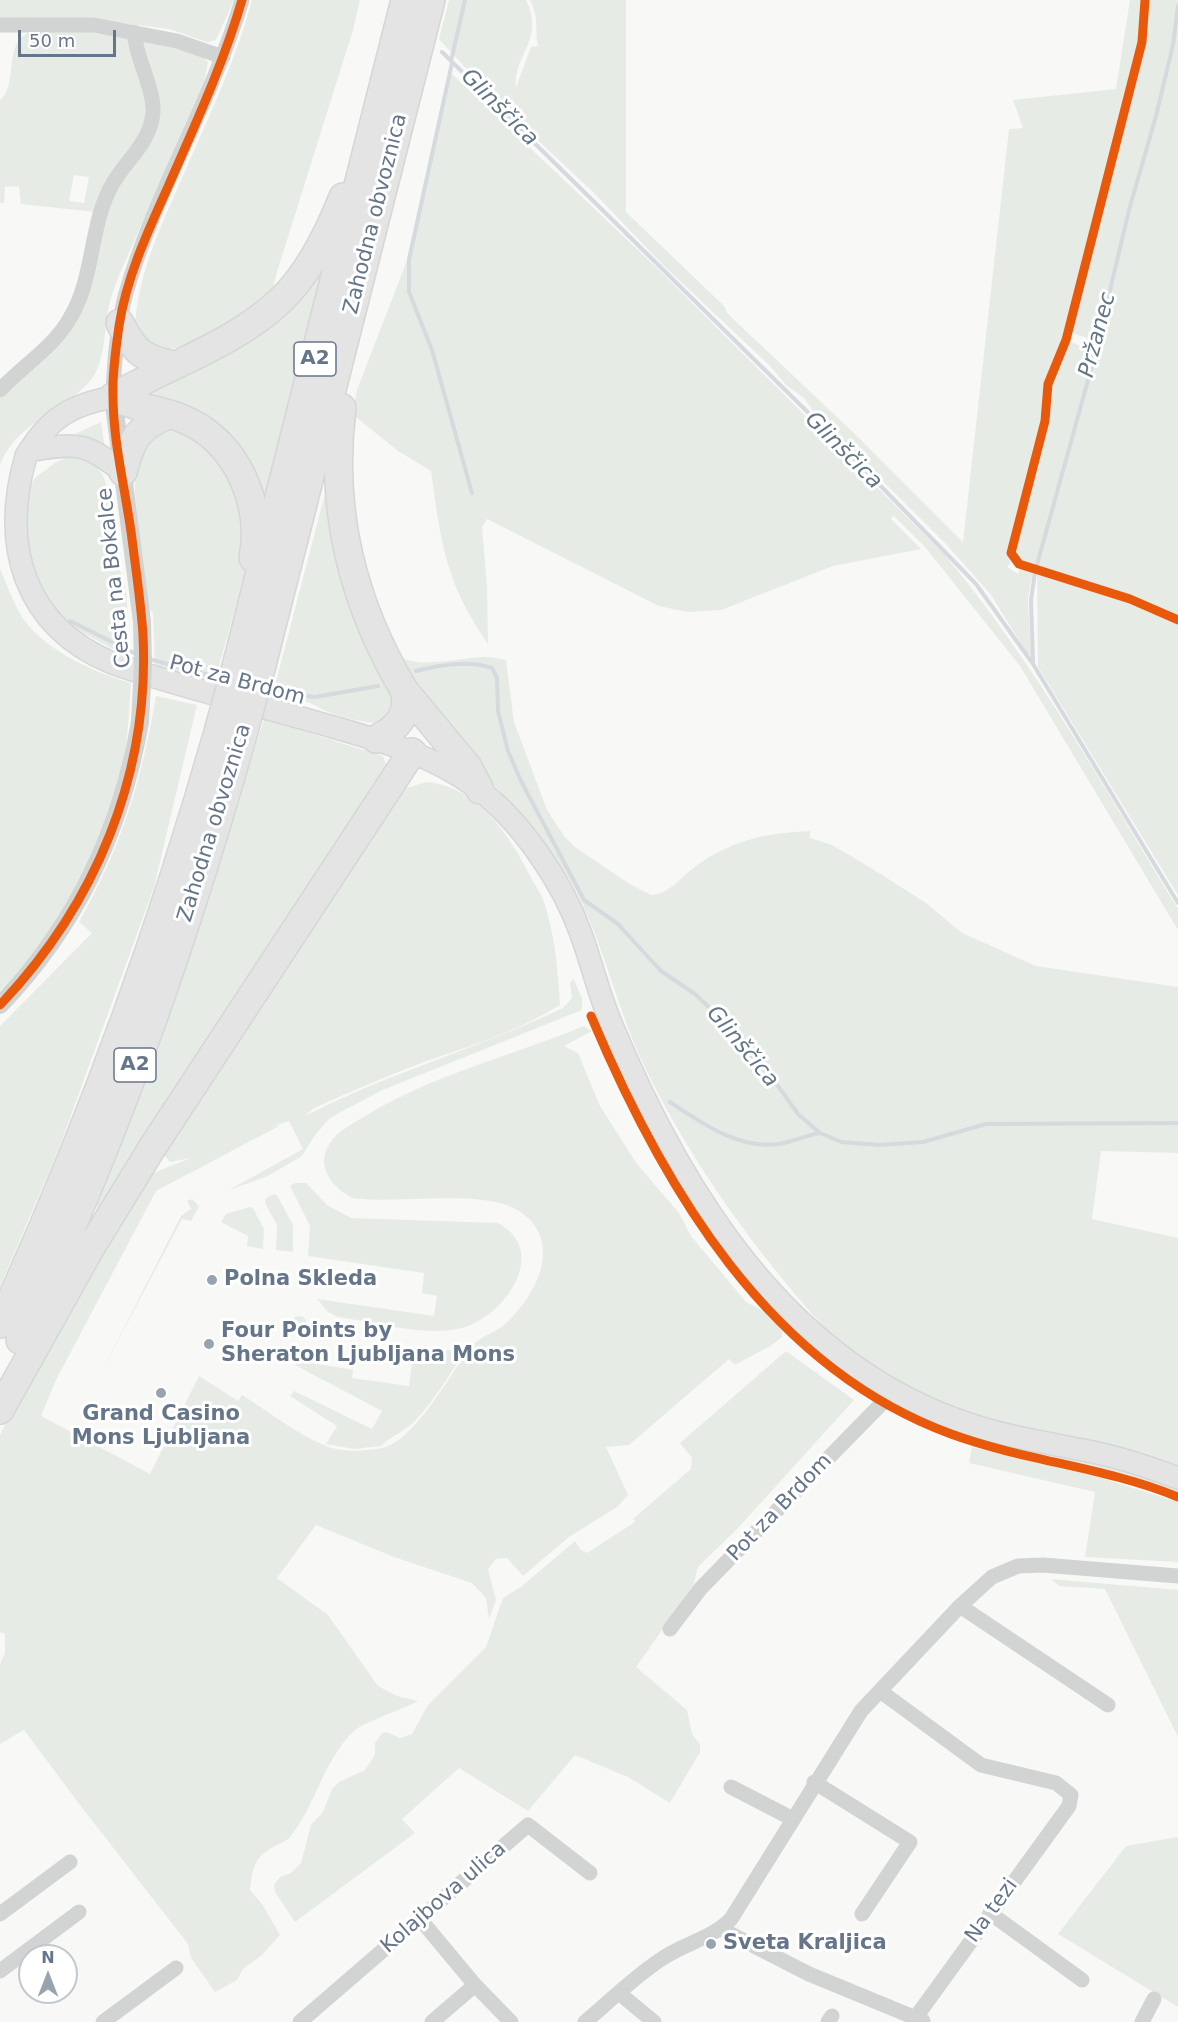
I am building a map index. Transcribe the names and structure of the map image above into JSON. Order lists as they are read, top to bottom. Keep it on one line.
{"streets":{"highway":["Zahodna obvoznica","A2"],"main road":["Pot za Brdom"],"street":["Cesta na Bokalce","Kolajbova ulica","Na tezi"]},"crossings":[["Cesta na Bokalce","Pot za Brdom"]],"water":["Glinščica","Pržanec"],"places":["Polna Skleda","Four Points by Sheraton Ljubljana Mons","Grand Casino Mons Ljubljana","Sveta Kraljica"],"scale_bar":"50 m","north":"top"}
